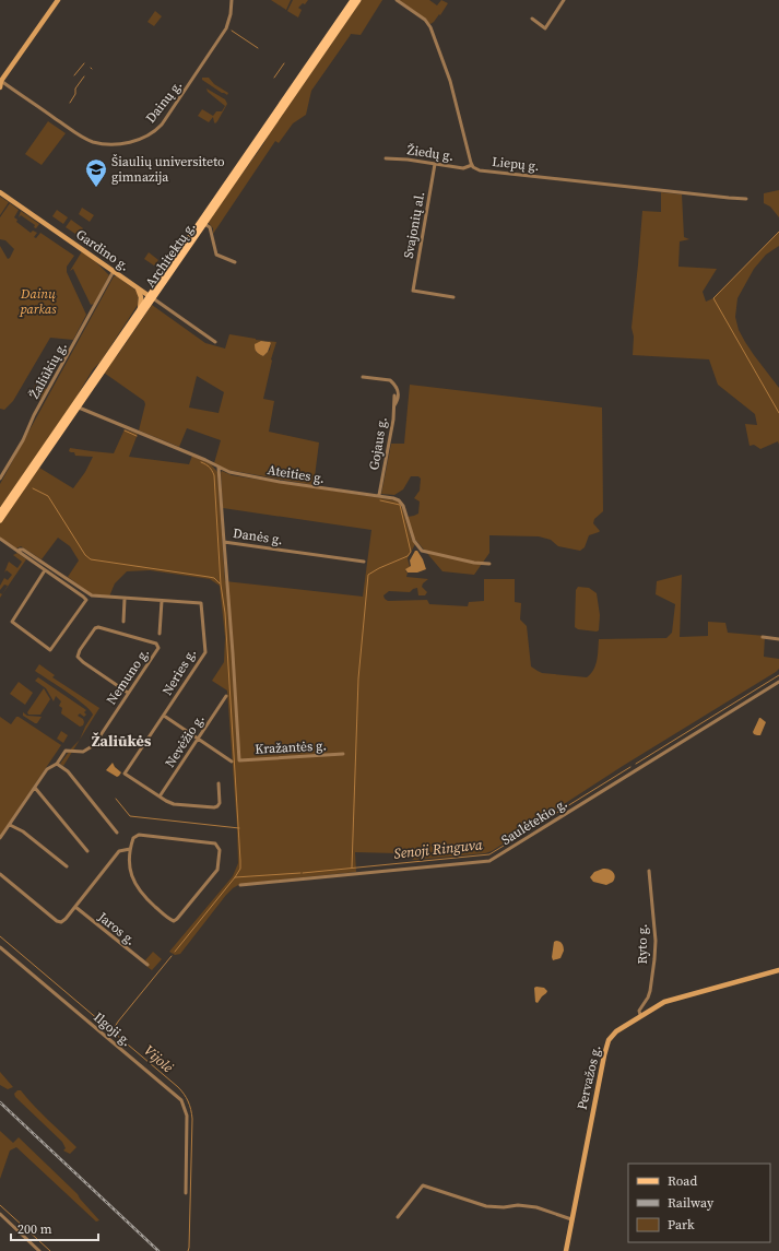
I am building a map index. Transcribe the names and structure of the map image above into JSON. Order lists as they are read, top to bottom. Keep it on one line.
{"streets":{"main road":["Gardino g.","Architektų g.","Pervažos g."],"street":["Dainų g.","Žiedų g.","Liepų g.","Svajonių al.","Žaliūkių g.","Gojaus g.","Ateities g.","Danės g.","Neries g.","Nemuno g.","Nevėžio g.","Kražantės g.","Saulėtekio g.","Jaros g.","Ryto g.","Ilgoji g."]},"crossings":[["Žiedų g.","Liepų g."],["Žiedų g.","Svajonių al."],["Gardino g.","Architektų g."],["Gardino g.","Žaliūkių g."],["Architektų g.","Ateities g."],["Gojaus g.","Ateities g."],["Ateities g.","Danės g."],["Danės g.","Kražantės g."],["Neries g.","Nevėžio g."],["Ryto g.","Pervažos g."]],"districts":["Žaliūkės"],"water":["Senoji Ringuva","Vijolė"],"parks":["Dainų parkas"],"places":{"school or university":["Šiaulių universiteto gimnazija"]},"legend":["Road","Railway","Park"],"scale_bar":"200 m"}
